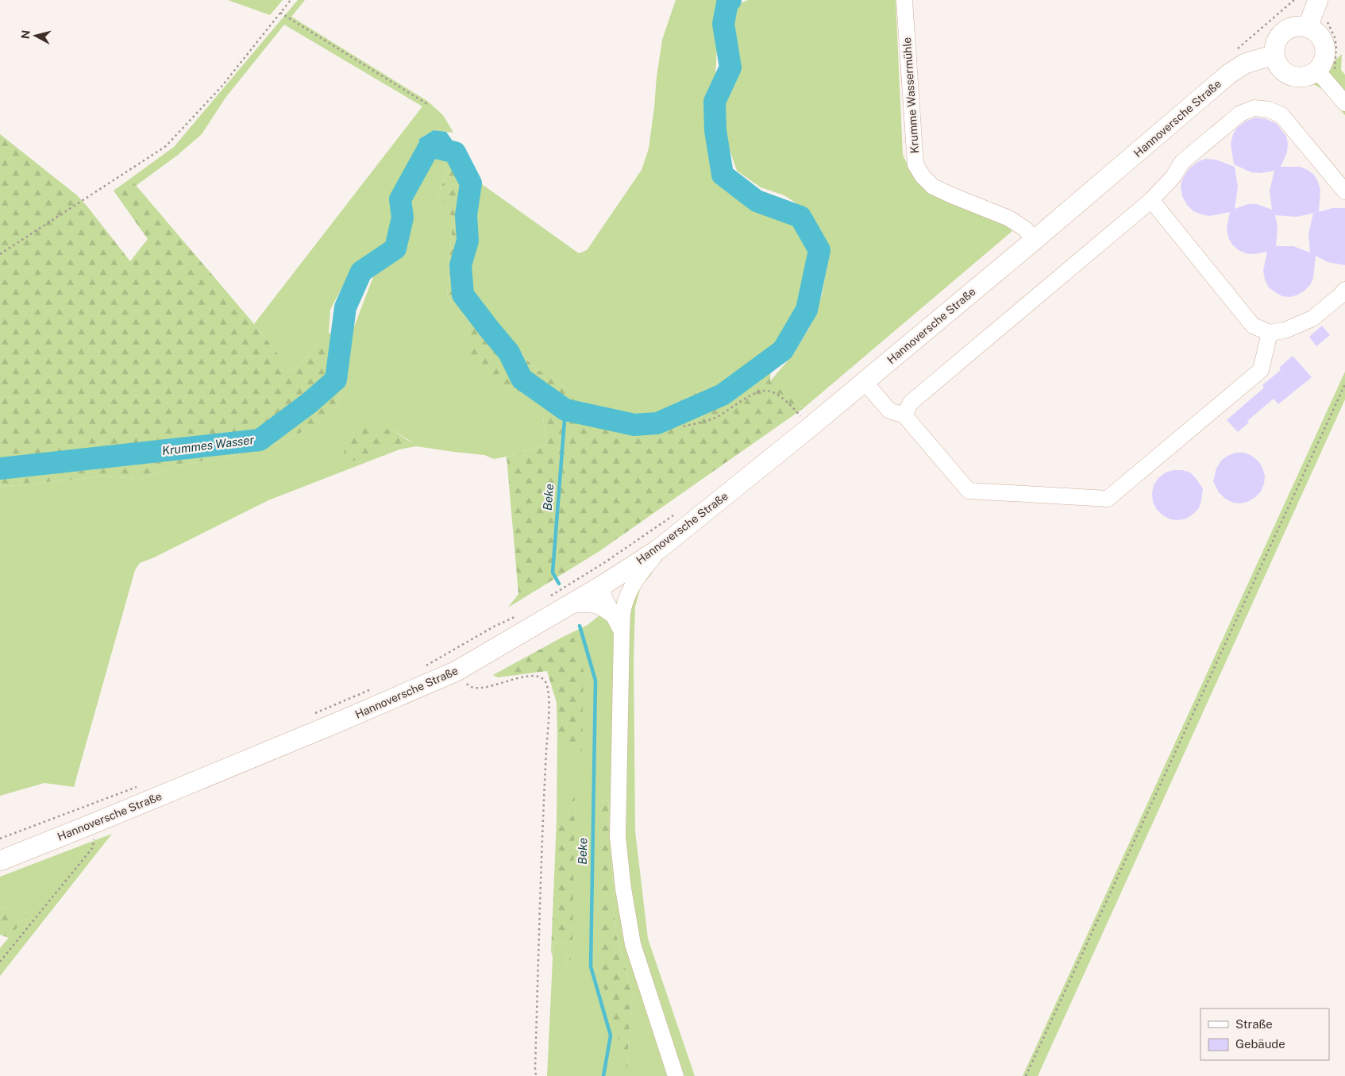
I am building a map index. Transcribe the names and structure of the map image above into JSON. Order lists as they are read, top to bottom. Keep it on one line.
{"streets":{"main road":["Hannoversche Straße"],"street":["Krumme Wassermühle"]},"crossings":[["Krumme Wassermühle","Hannoversche Straße"]],"water":["Krummes Wasser","Beke"],"legend":["Straße","Gebäude"],"north":"left"}
